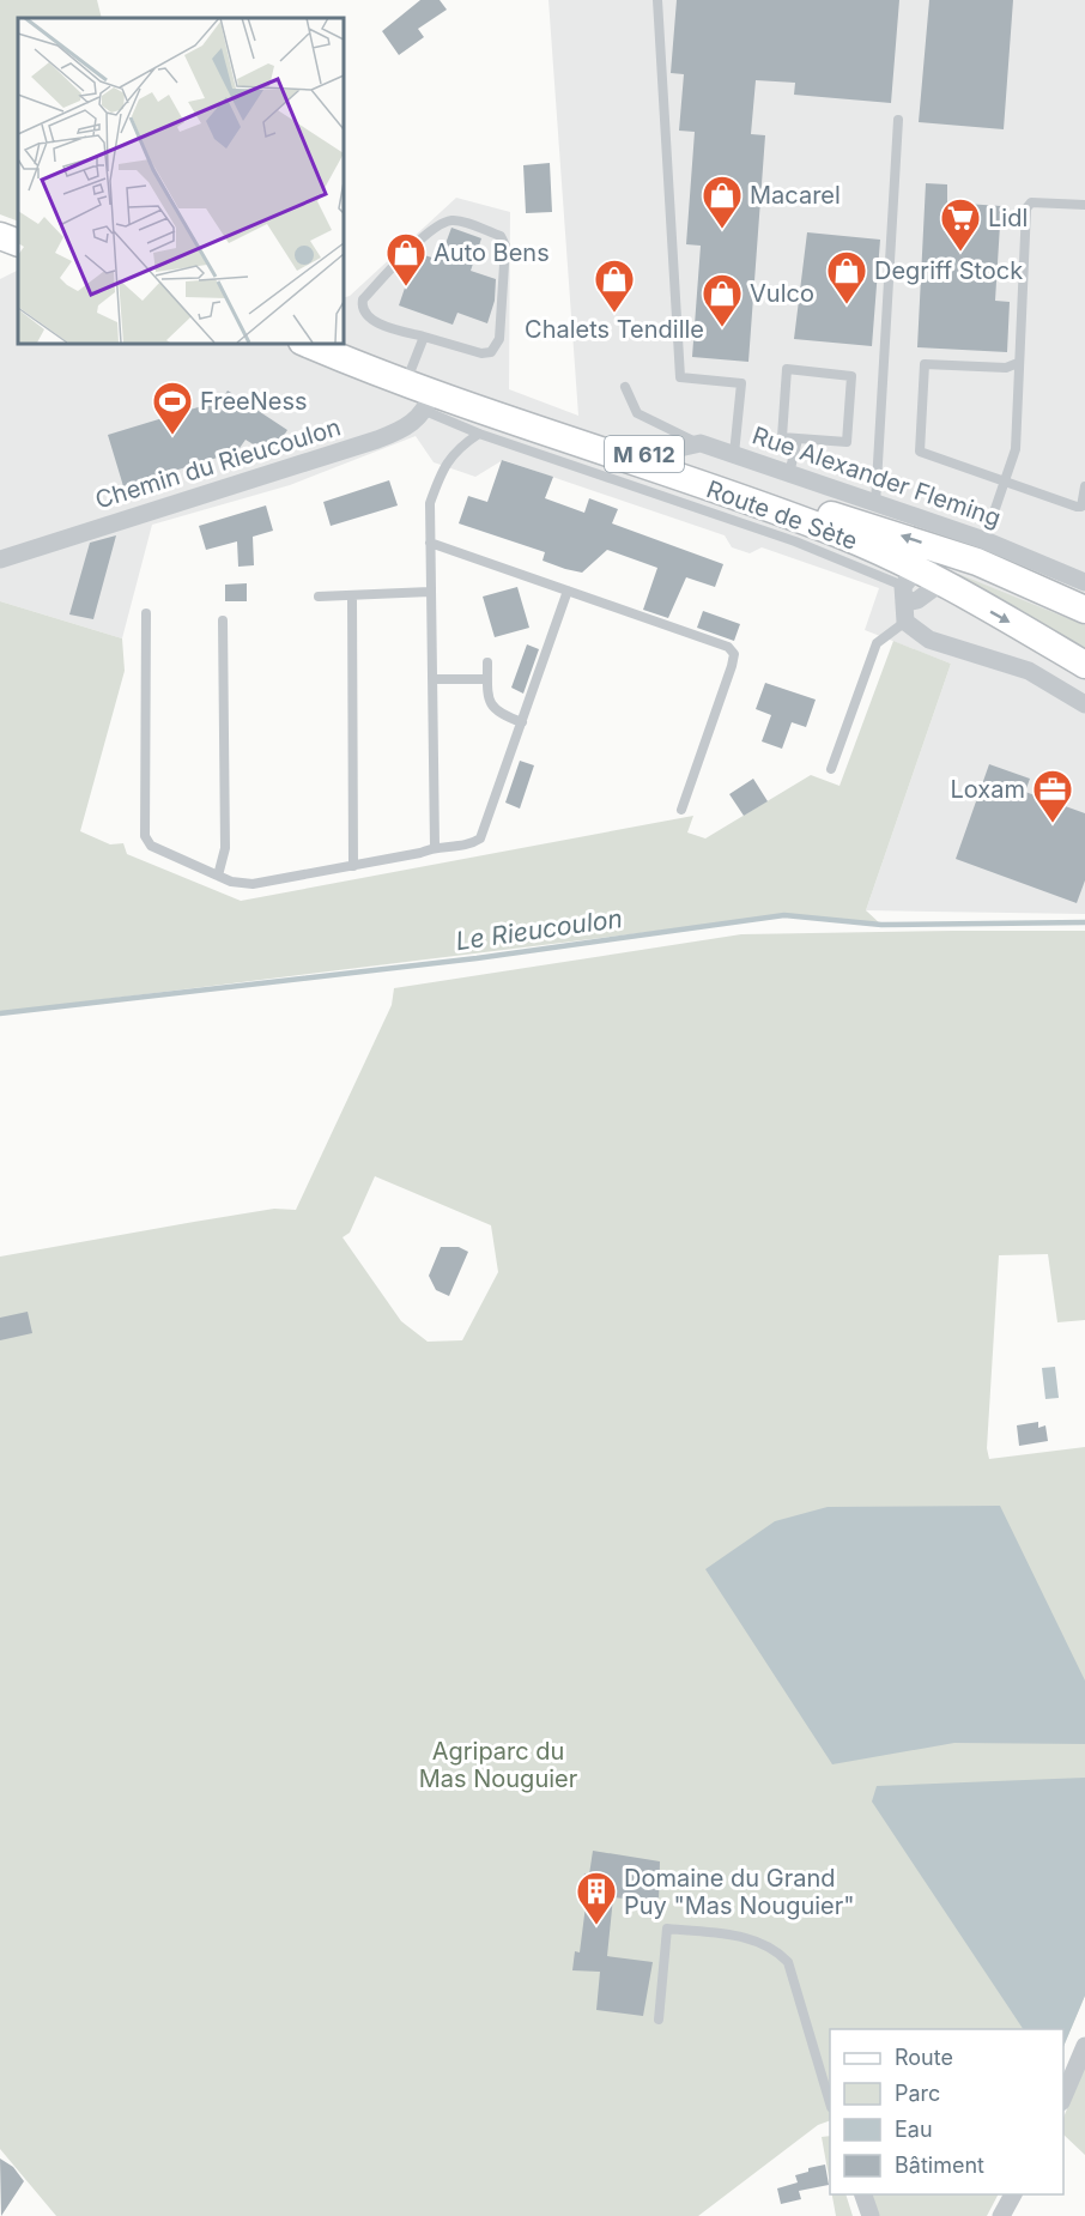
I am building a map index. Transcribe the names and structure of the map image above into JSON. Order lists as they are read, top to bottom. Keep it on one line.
{"streets":{"main road":["M 612","Route de Sète"],"street":["Chemin du Rieucoulon","Rue Alexander Fleming"]},"crossings":[["Chemin du Rieucoulon","Route de Sète"],["Rue Alexander Fleming","Route de Sète"]],"water":["Le Rieucoulon"],"parks":["Agriparc du Mas Nouguier"],"places":{"shop":["Macarel","Auto Bens","Degriff Stock","Chalets Tendille","Vulco"],"supermarket":["Lidl"],"sports":["FreeNess"],"office":["Loxam"],"building":["Domaine du Grand Puy \"Mas Nouguier\""]},"legend":["Route","Parc","Eau","Bâtiment"]}
